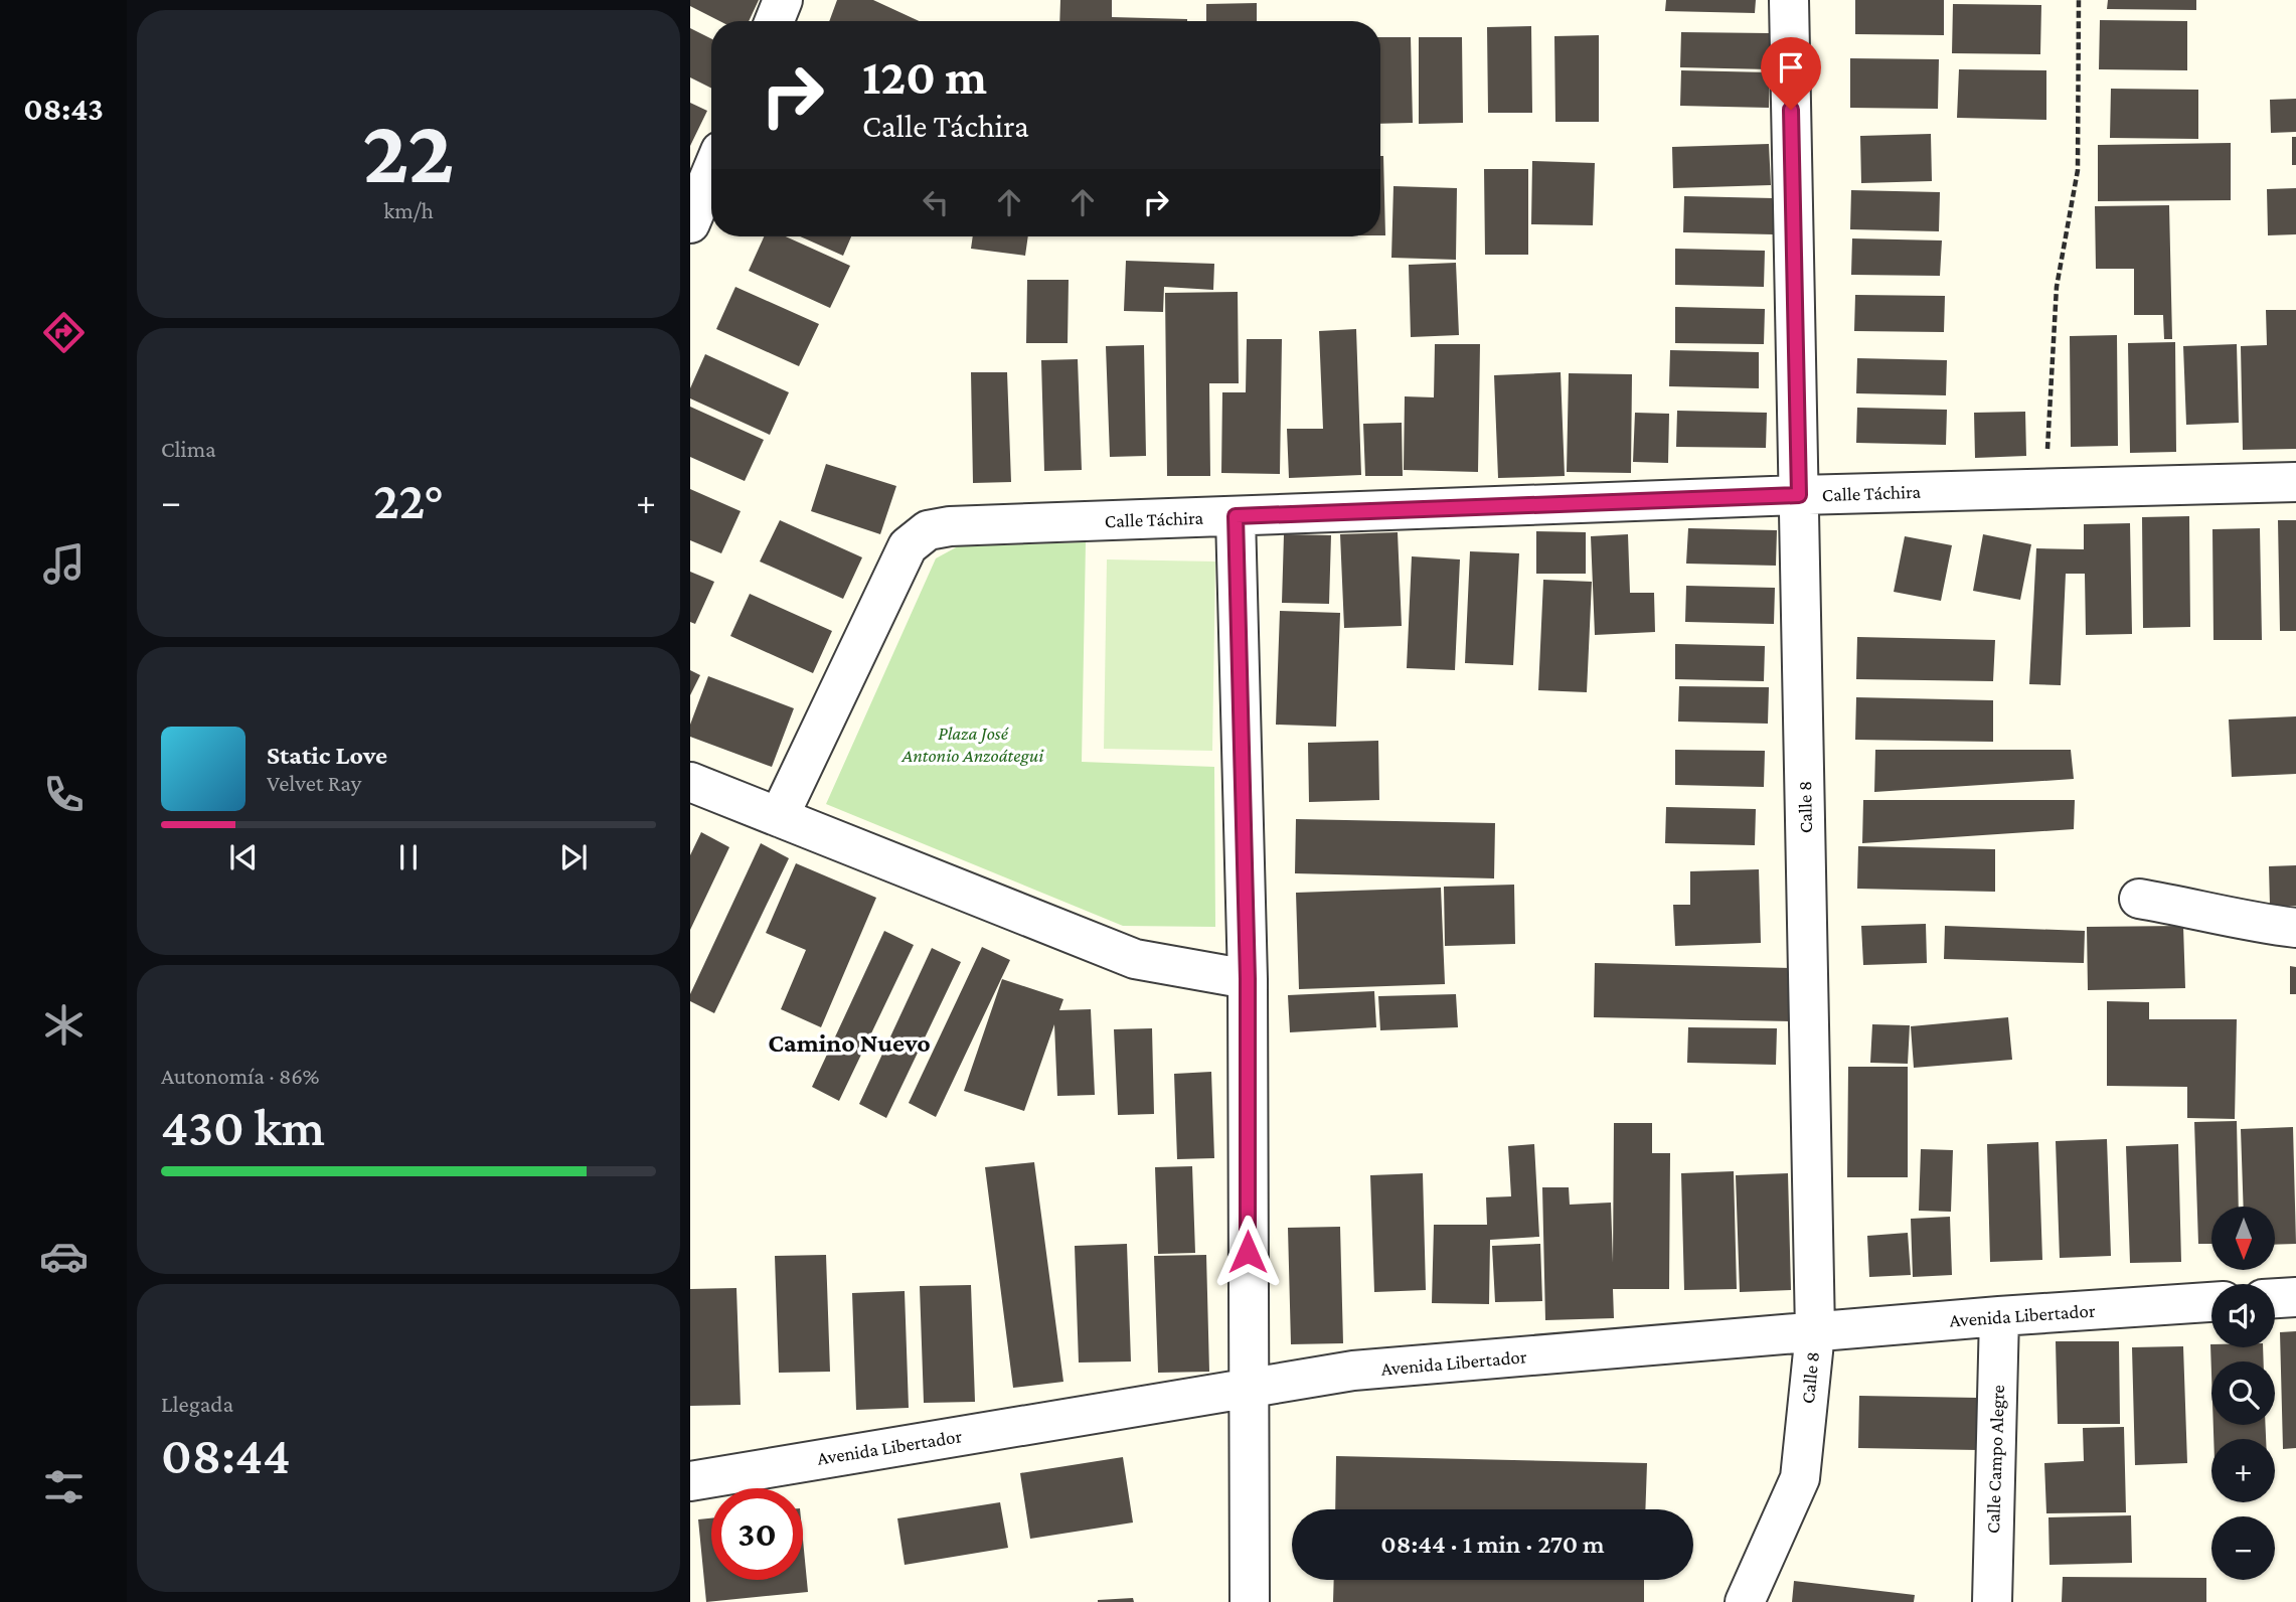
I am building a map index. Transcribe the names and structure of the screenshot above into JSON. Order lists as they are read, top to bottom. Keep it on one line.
{"streets":{"street":["Calle Táchira","Calle 8","Avenida Libertador","Calle Campo Alegre"]},"crossings":[["Calle Táchira","Calle 8"],["Calle 8","Avenida Libertador"],["Avenida Libertador","Calle Campo Alegre"]],"districts":["Camino Nuevo"],"parks":["Plaza José Antonio Anzoátegui"],"north":"bottom","page":{"tabs":"08:43","tile":[["22","km/h"],"Clima",["Autonomía · 86%","430 km"],["Llegada","08:44"]],"turn":["120 m","Calle Táchira"],"heat":["−","22°","+"],"song":["Static Love","Velvet Ray"],"map_buttons":["+","−"],"limit":"30","trip":"08:44 · 1 min · 270 m"}}
